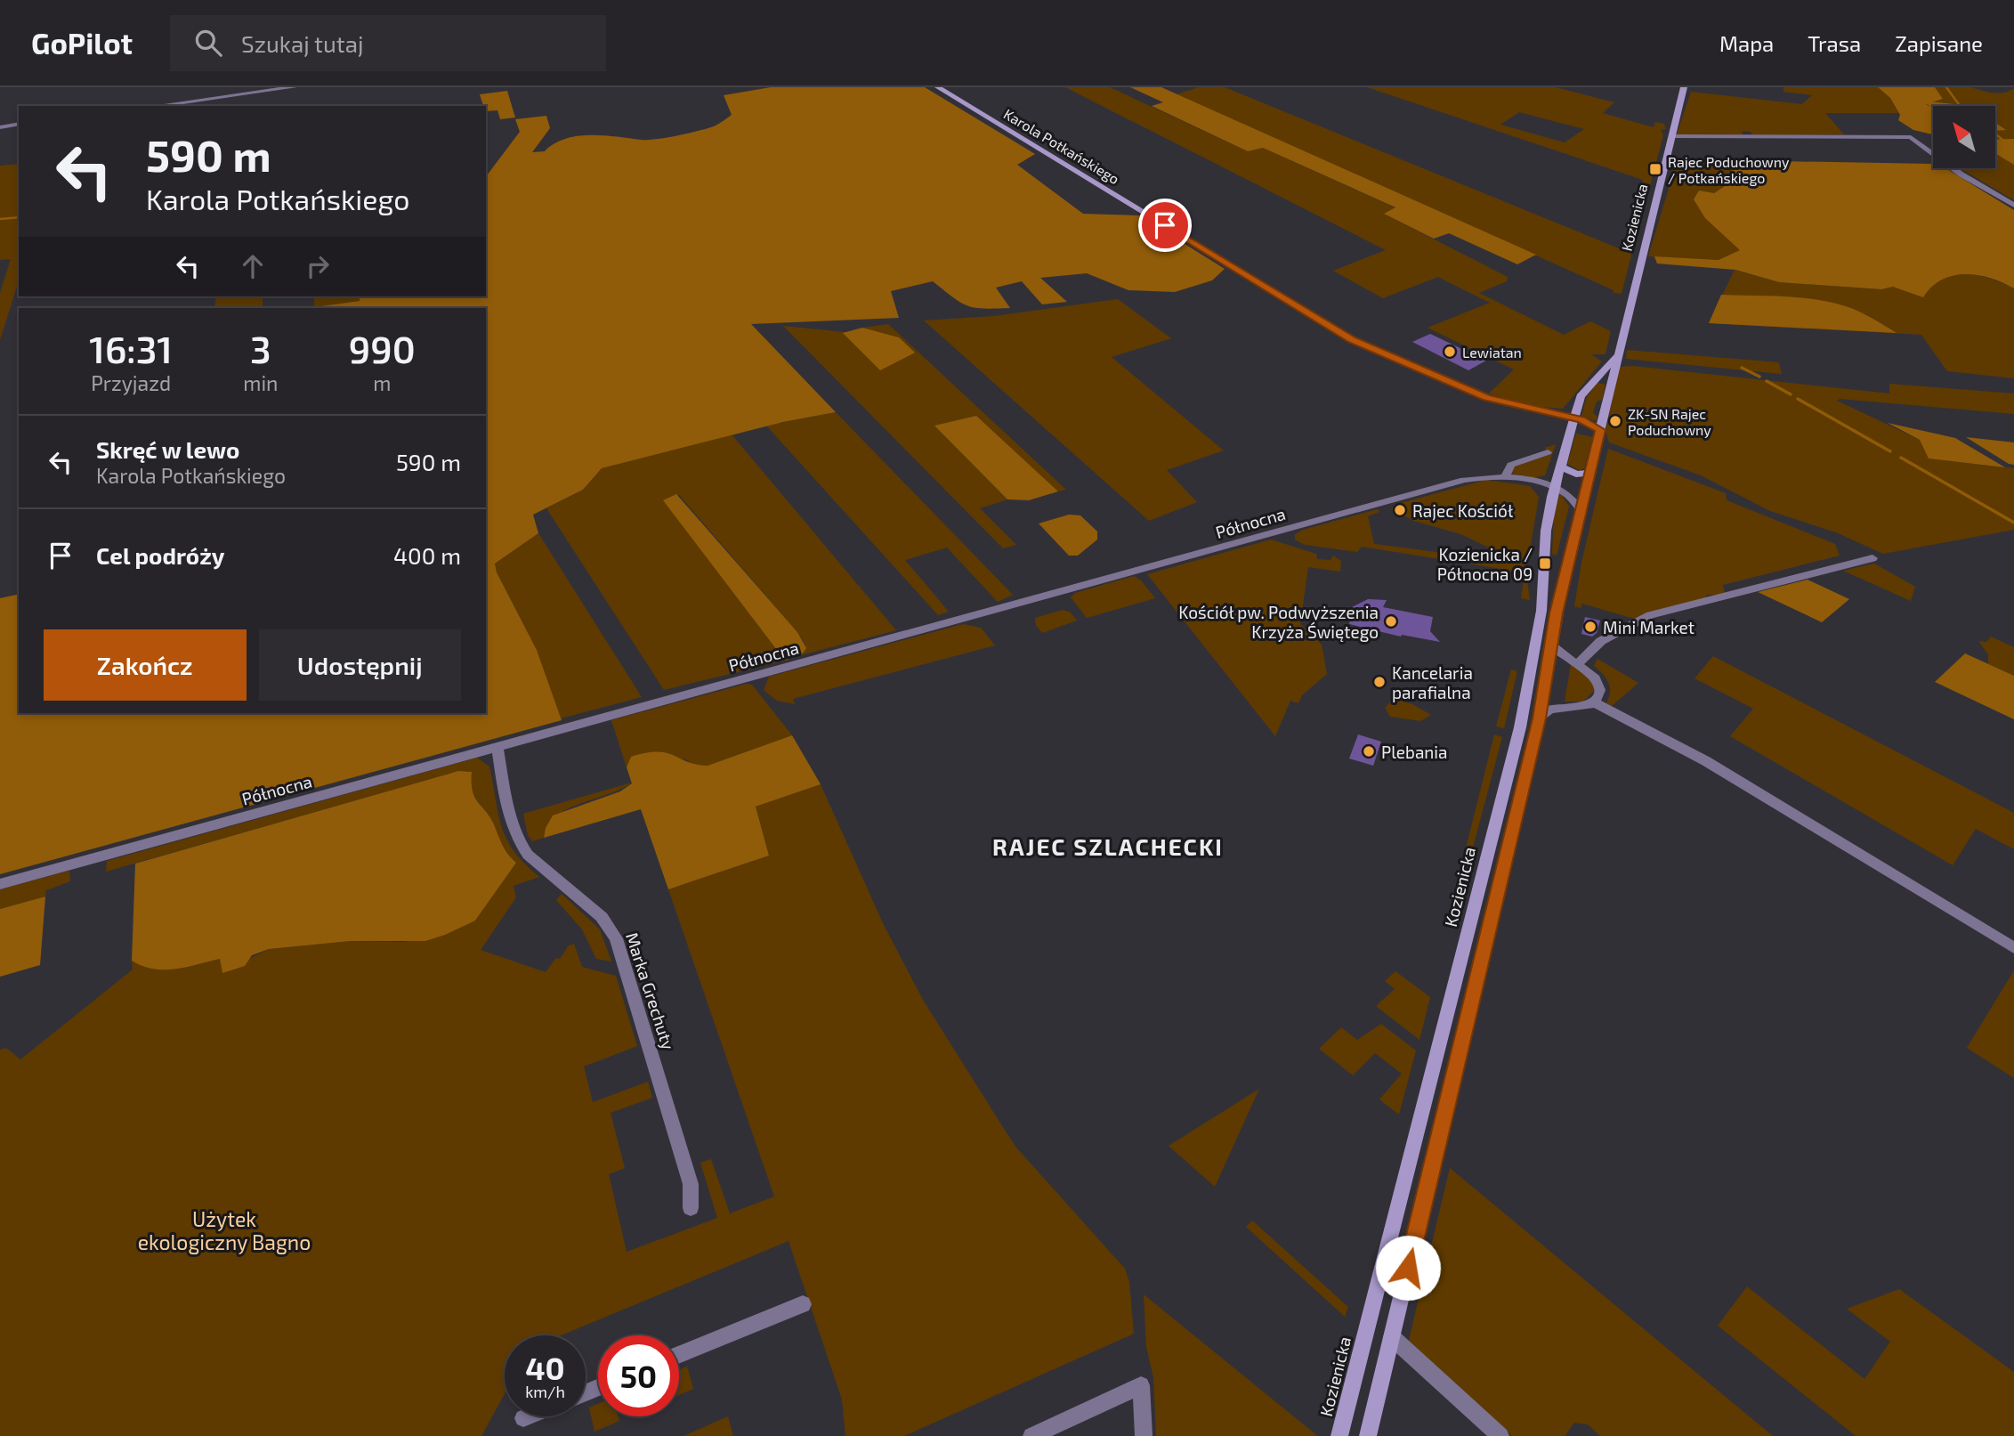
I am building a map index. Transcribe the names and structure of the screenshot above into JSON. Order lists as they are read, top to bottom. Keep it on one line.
{"streets":{"main road":["Karola Potkańskiego","Kozienicka"],"street":["Północna","Marka Grechuty"]},"crossings":[["Karola Potkańskiego","Kozienicka"],["Kozienicka","Północna"],["Północna","Marka Grechuty"]],"districts":["RAJEC SZLACHECKI"],"parks":["Użytek ekologiczny Bagno"],"places":{"transit":["Rajec Poduchowny / Potkańskiego","Kozienicka / Północna 09"],"other":["Lewiatan","ZK-SN Rajec Poduchowny","Rajec Kościół","Kościół pw. Podwyższenia Krzyża Świętego","Mini Market","Kancelaria parafialna","Plebania"]},"north":"top left","page":{"header":"GoPilot","search":"Szukaj tutaj","nav":["Mapa","Trasa","Zapisane"],"turn":["590 m","Karola Potkańskiego"],"eta":["16:31","Przyjazd","3","min","990","m"],"list":[{"name":"Skręć w lewo","note":"Karola Potkańskiego","value":"590 m"},{"name":"Cel podróży","value":"400 m"}],"buttons":["Zakończ","Udostępnij"],"speed":"40 km/h","limit":"50"}}
